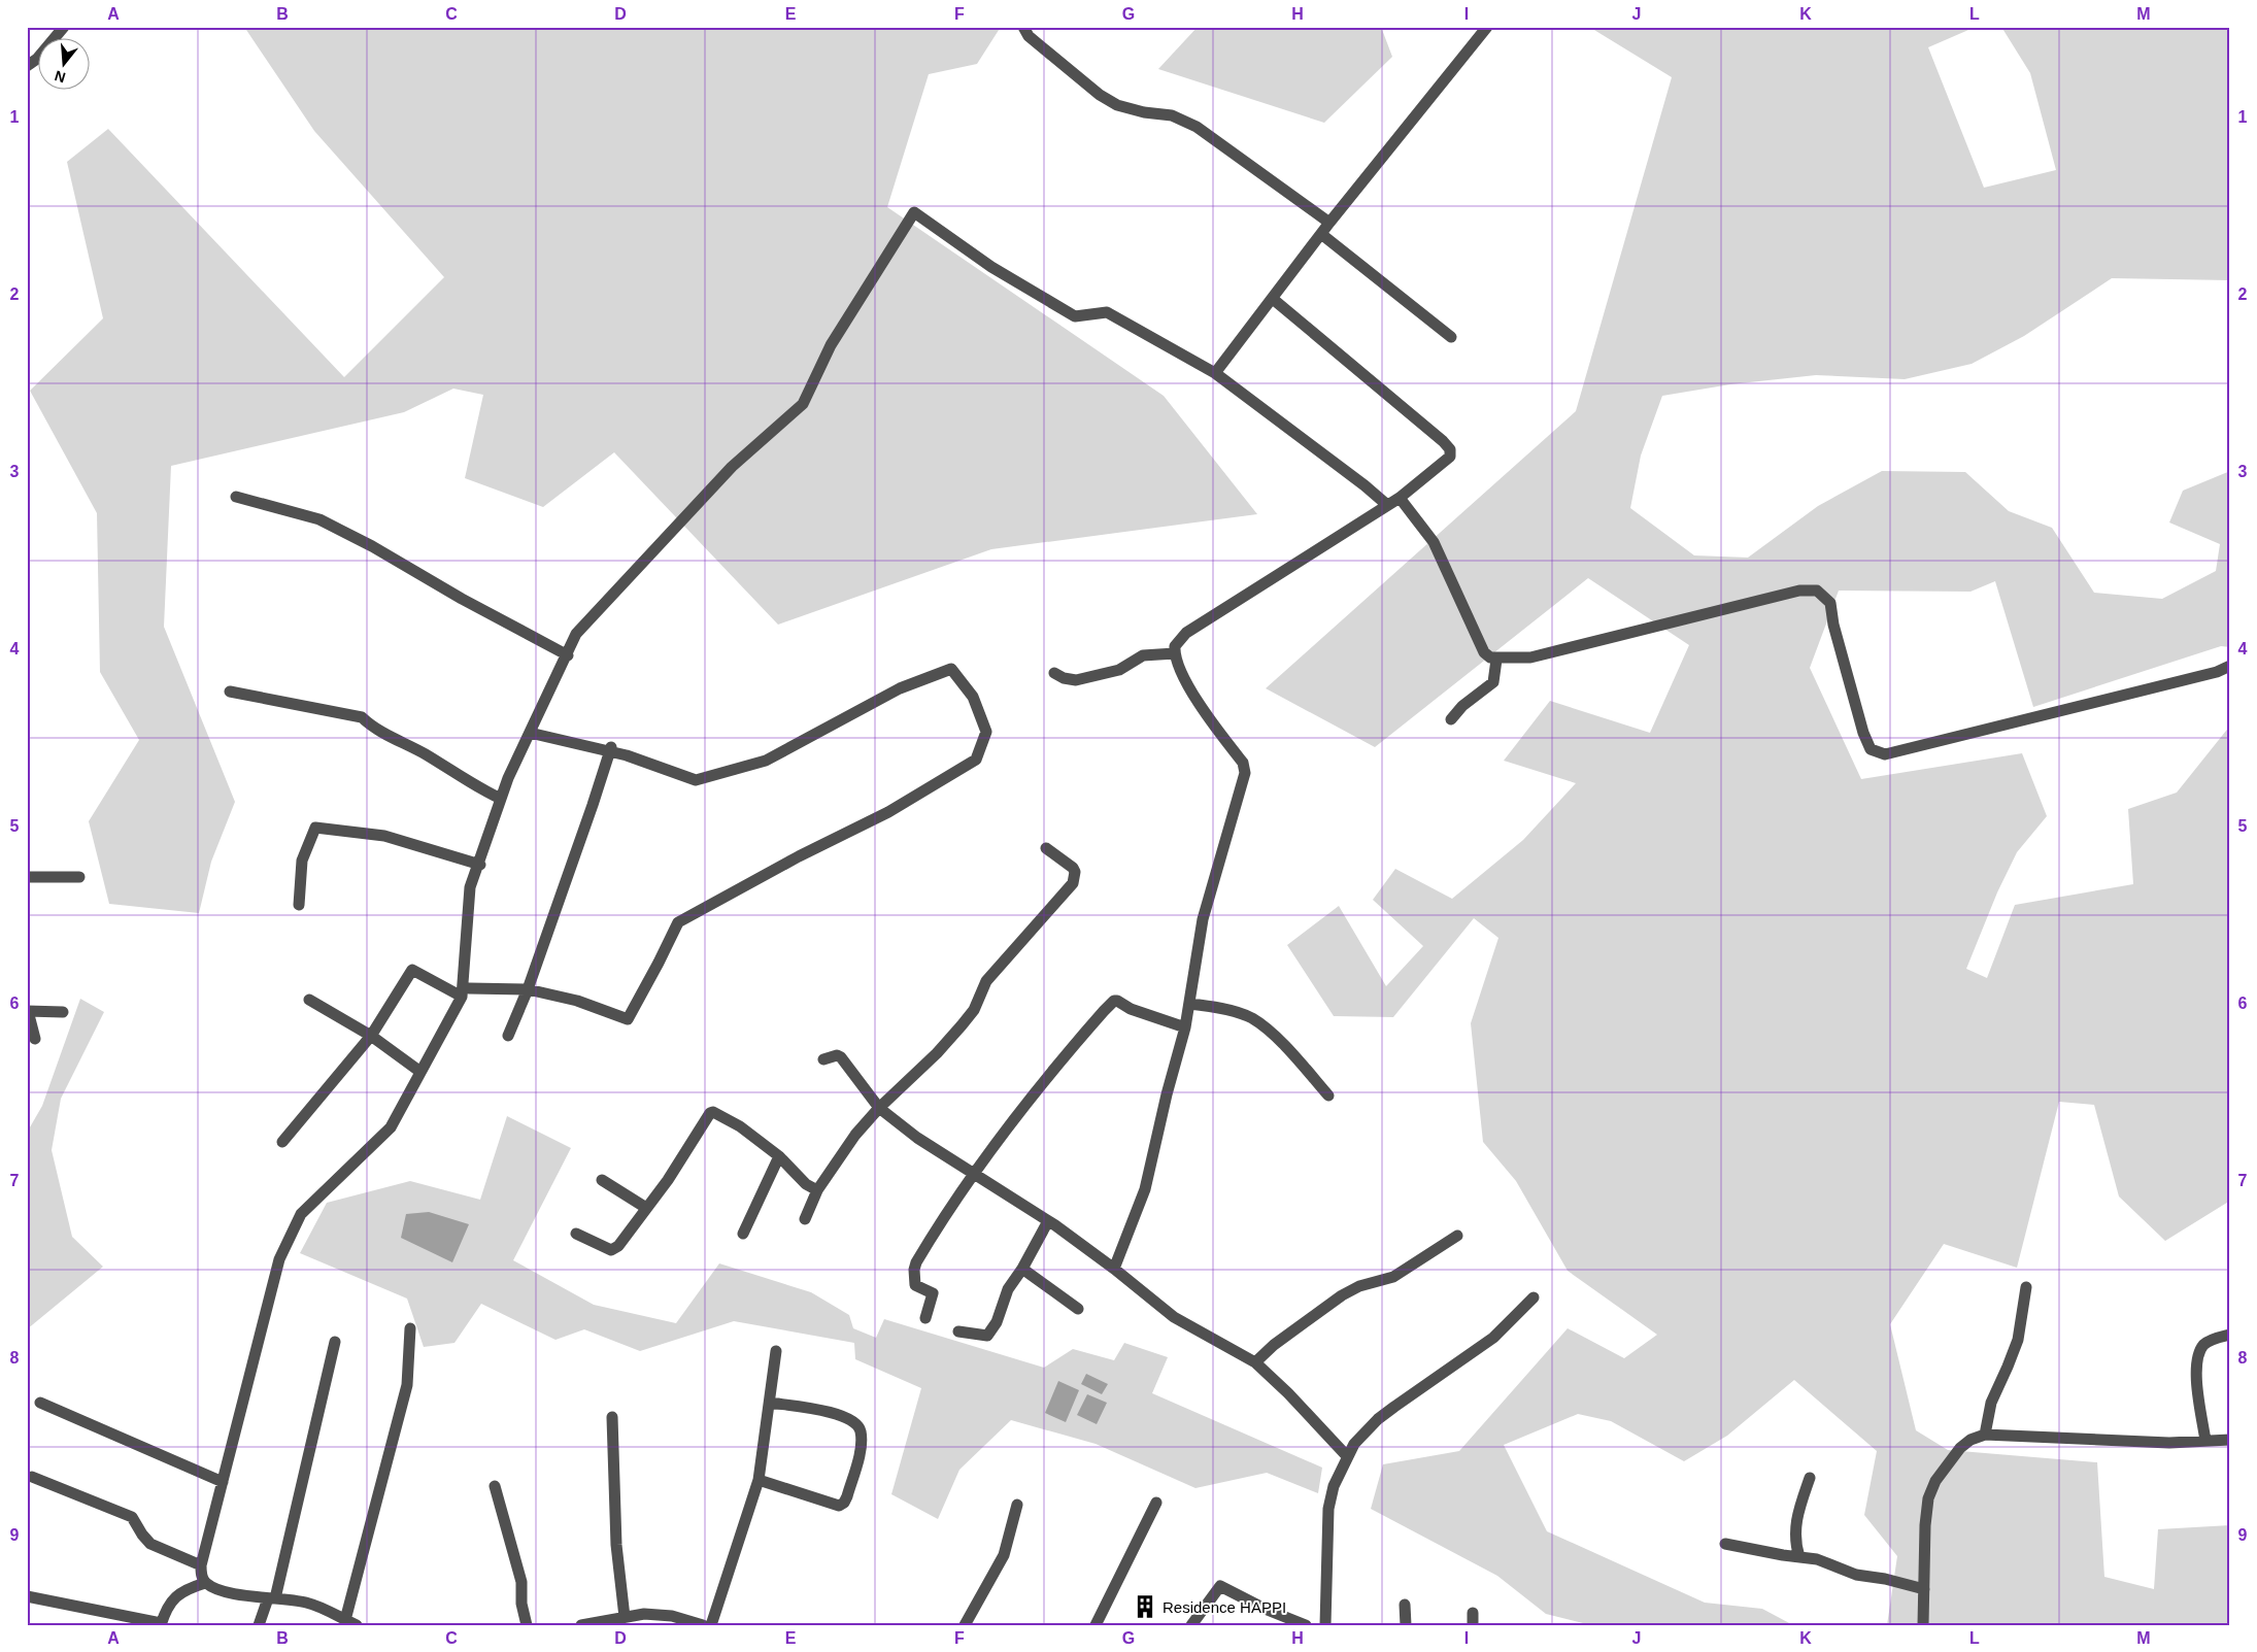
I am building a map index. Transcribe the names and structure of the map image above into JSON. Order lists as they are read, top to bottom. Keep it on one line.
{"places":{"building":["Residence HAPPI"]},"north":"bottom","grid":{"columns":["A","B","C","D","E","F","G","H","I","J","K","L","M"],"rows":["1","2","3","4","5","6","7","8","9"]}}
